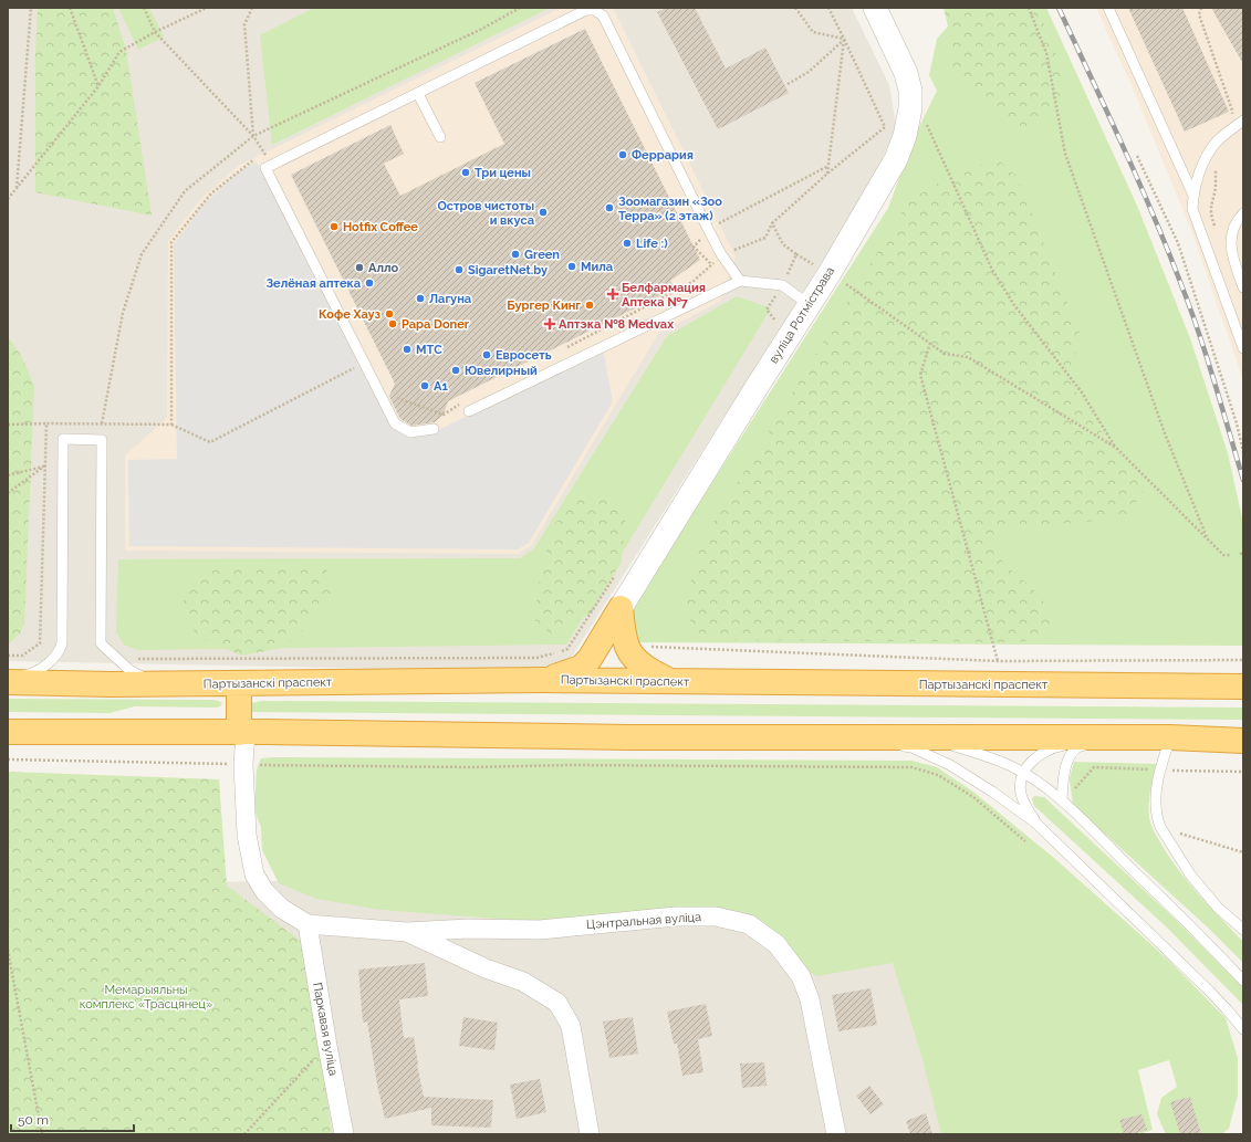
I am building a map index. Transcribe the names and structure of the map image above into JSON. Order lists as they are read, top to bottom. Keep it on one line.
{"streets":{"highway":["Партызанскі праспект"],"street":["вуліца Ротмістрава","Цэнтральная вуліца","Паркавая вуліца"]},"crossings":[["Цэнтральная вуліца","Паркавая вуліца"]],"parks":["Мемарыяльны комплекс «Трасцянец»"],"places":{"other":["Феррария","Три цены","Зоомагазин «Зоо Терра» (2 этаж)","Остров чистоты и вкуса","Hotfix Coffee","Life :)","Green","Мила","Алло","SigaretNet.by","Зелёная аптека","Лагуна","Бургер Кинг","Кофе Хауз","Papa Doner","МТС","Евросеть","Ювелирный","A1"],"health":["Белфармация Аптека №7","Аптэка №8 Medvax"]},"scale_bar":"50 m"}
